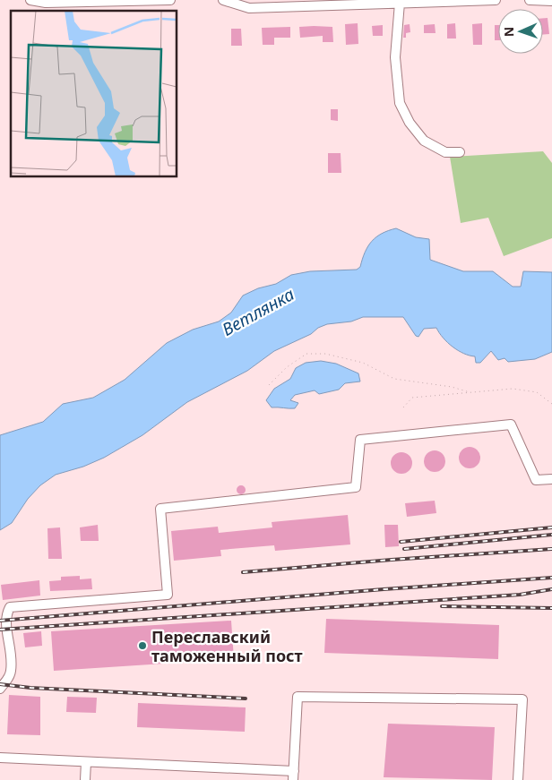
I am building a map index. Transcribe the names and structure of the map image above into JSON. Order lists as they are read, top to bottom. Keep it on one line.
{"water":["Ветлянка"],"places":["Переславский таможенный пост"],"north":"left"}
